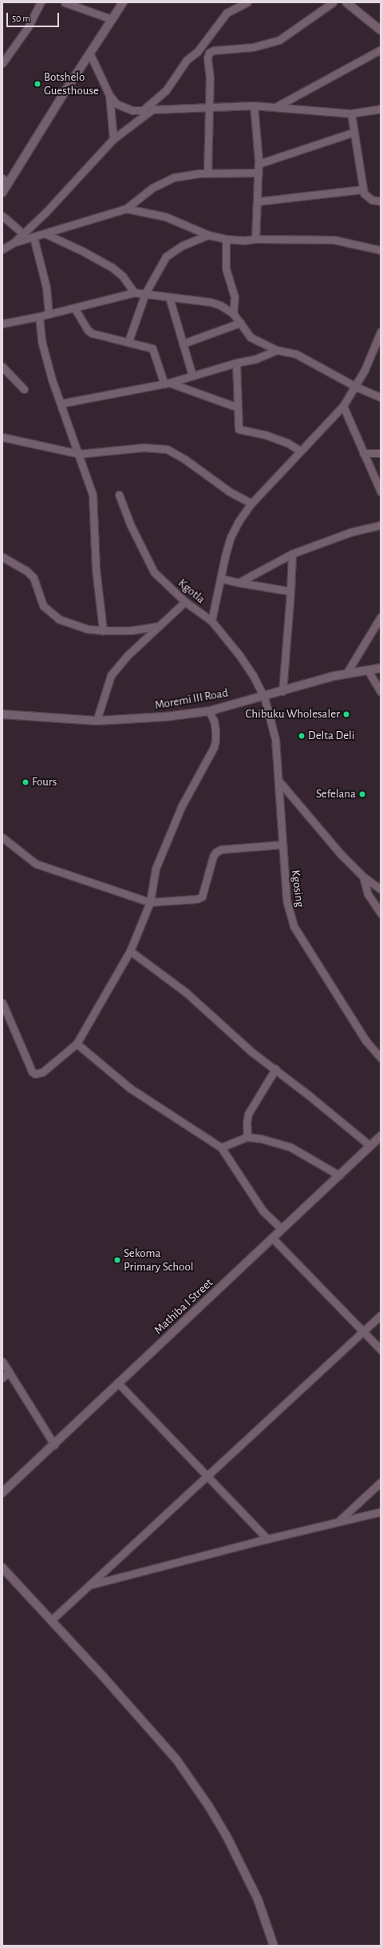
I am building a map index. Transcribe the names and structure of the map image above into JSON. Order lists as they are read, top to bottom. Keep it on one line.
{"streets":{"street":["Kgotla","Moremi III Road","Kgosing","Mathiba I Street"]},"crossings":[["Kgotla","Moremi III Road"],["Kgotla","Kgosing"],["Moremi III Road","Kgosing"]],"places":["Botshelo Guesthouse","Chibuku Wholesaler","Delta Deli","Fours","Sefelana","Sekoma Primary School"],"scale_bar":"50 m"}
